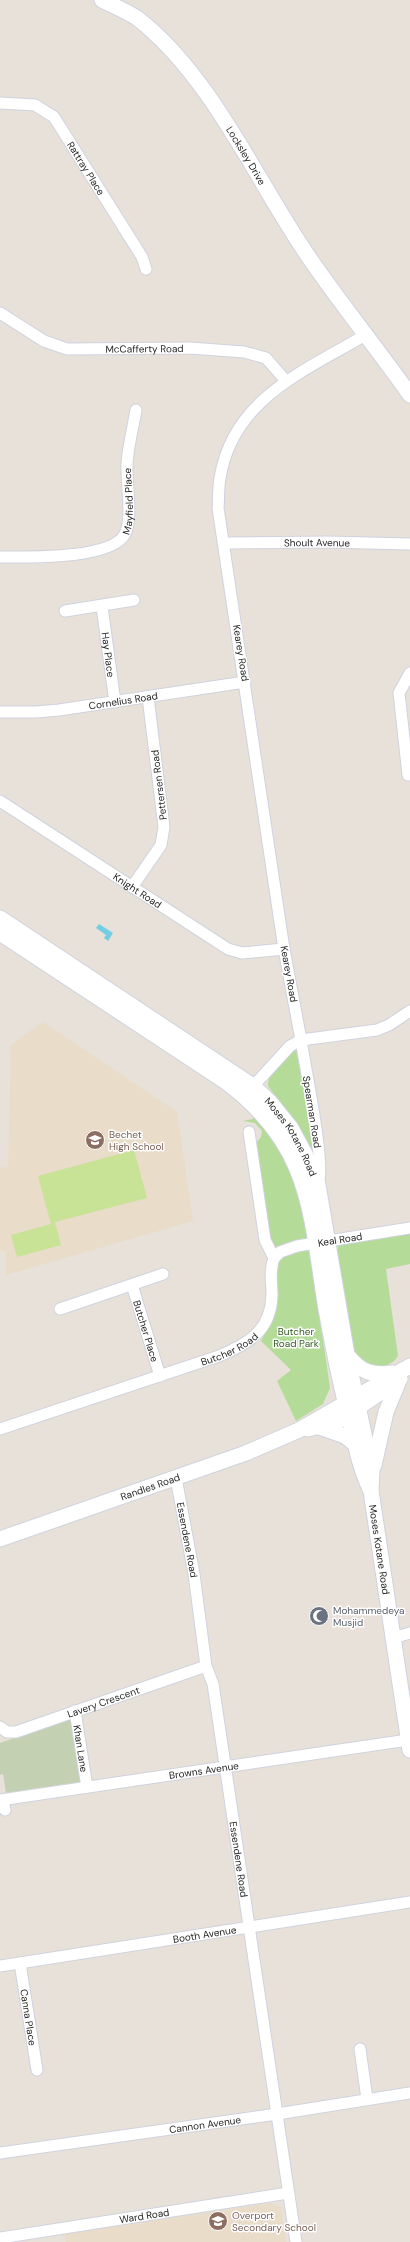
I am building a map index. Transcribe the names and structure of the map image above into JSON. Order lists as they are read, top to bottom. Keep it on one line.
{"streets":{"street":["Locksley Drive","Rattray Place","McCafferty Road","Mayfield Place","Shoult Avenue","Kearey Road","Hay Place","Cornelius Road","Pettersen Road","Knight Road","Spearman Road","Moses Kotane Road","Keal Road","Butcher Place","Butcher Road","Randles Road","Essendene Road","Lavery Crescent","Khan Lane","Browns Avenue","Booth Avenue","Canna Place","Cannon Avenue","Ward Road"]},"crossings":[["Locksley Drive","Kearey Road"],["McCafferty Road","Kearey Road"],["Shoult Avenue","Kearey Road"],["Kearey Road","Cornelius Road"],["Kearey Road","Knight Road"],["Kearey Road","Spearman Road"],["Hay Place","Cornelius Road"],["Cornelius Road","Pettersen Road"],["Pettersen Road","Knight Road"],["Spearman Road","Moses Kotane Road"],["Moses Kotane Road","Keal Road"],["Moses Kotane Road","Randles Road"],["Moses Kotane Road","Browns Avenue"],["Keal Road","Butcher Road"],["Butcher Place","Butcher Road"],["Randles Road","Essendene Road"],["Essendene Road","Lavery Crescent"],["Essendene Road","Browns Avenue"],["Essendene Road","Booth Avenue"],["Essendene Road","Cannon Avenue"],["Essendene Road","Ward Road"],["Lavery Crescent","Khan Lane"],["Khan Lane","Browns Avenue"],["Booth Avenue","Canna Place"]],"parks":["Butcher Road Park"],"places":{"school or university":["Bechet High School","Overport Secondary School"],"mosque":["Mohammedeya Musjid"]}}
